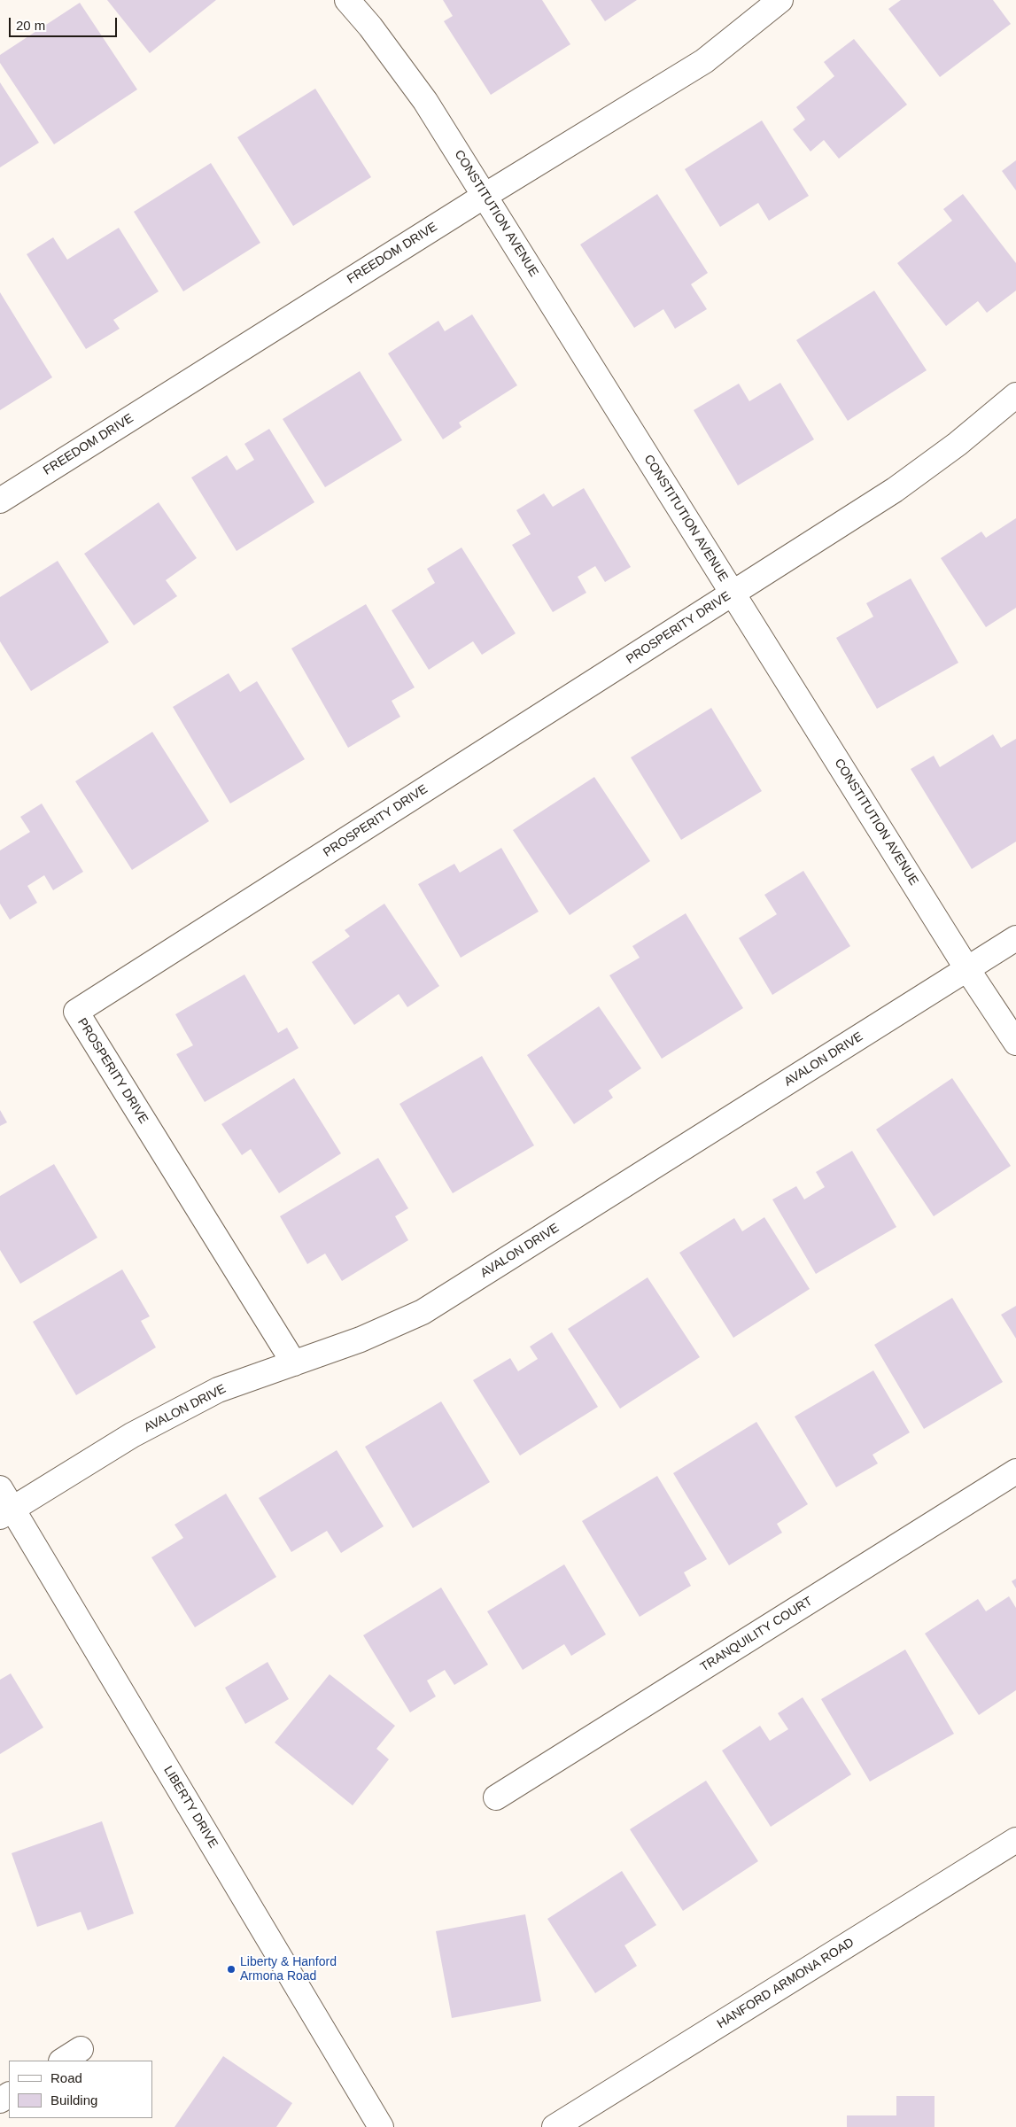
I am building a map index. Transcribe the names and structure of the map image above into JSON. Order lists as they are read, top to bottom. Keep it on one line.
{"streets":{"street":["CONSTITUTION AVENUE","FREEDOM DRIVE","PROSPERITY DRIVE","AVALON DRIVE","TRANQUILITY COURT","LIBERTY DRIVE","HANFORD ARMONA ROAD"]},"crossings":[["CONSTITUTION AVENUE","FREEDOM DRIVE"],["CONSTITUTION AVENUE","PROSPERITY DRIVE"],["CONSTITUTION AVENUE","AVALON DRIVE"],["PROSPERITY DRIVE","AVALON DRIVE"],["AVALON DRIVE","LIBERTY DRIVE"]],"places":["Liberty & Hanford Armona Road"],"legend":["Road","Building"],"scale_bar":"20 m"}
